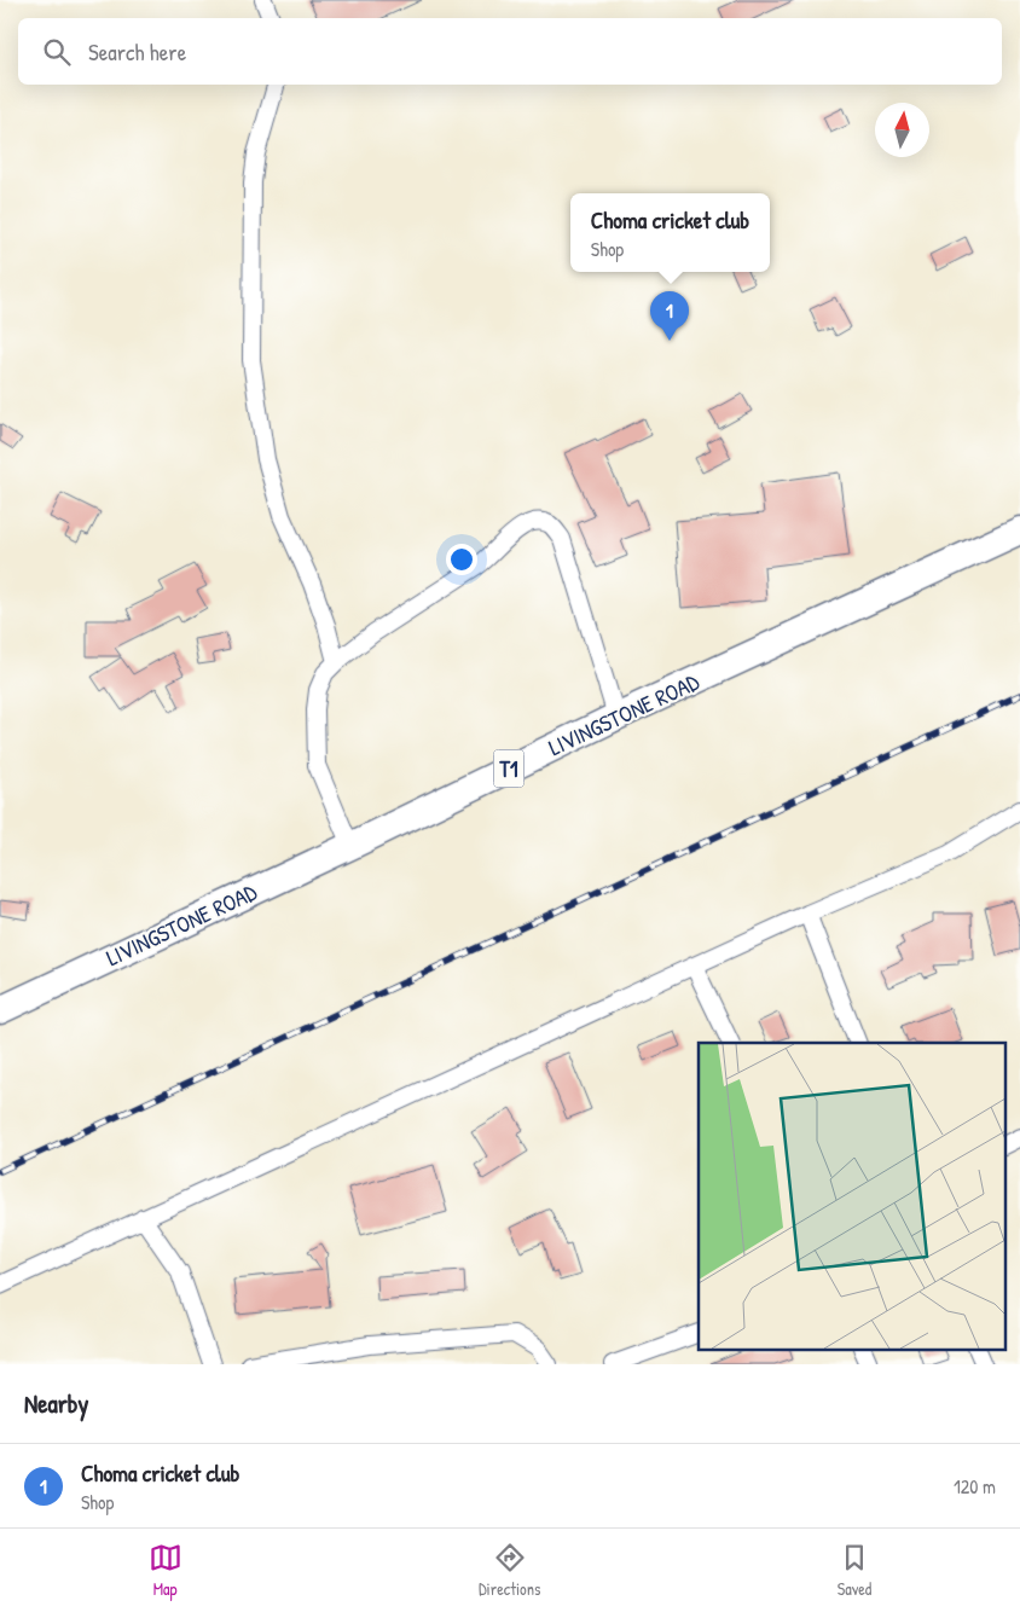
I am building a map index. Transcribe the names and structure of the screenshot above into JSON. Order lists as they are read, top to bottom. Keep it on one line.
{"streets":{"highway":["LIVINGSTONE ROAD","T1"]},"north":"top","page":{"search":"Search here","popup":["Choma cricket club","Shop"],"pins":"1","heading":"Nearby","list":[{"mark":"1","name":"Choma cricket club","note":"Shop","value":"120 m"}],"nav":["Map","Directions","Saved"]}}
